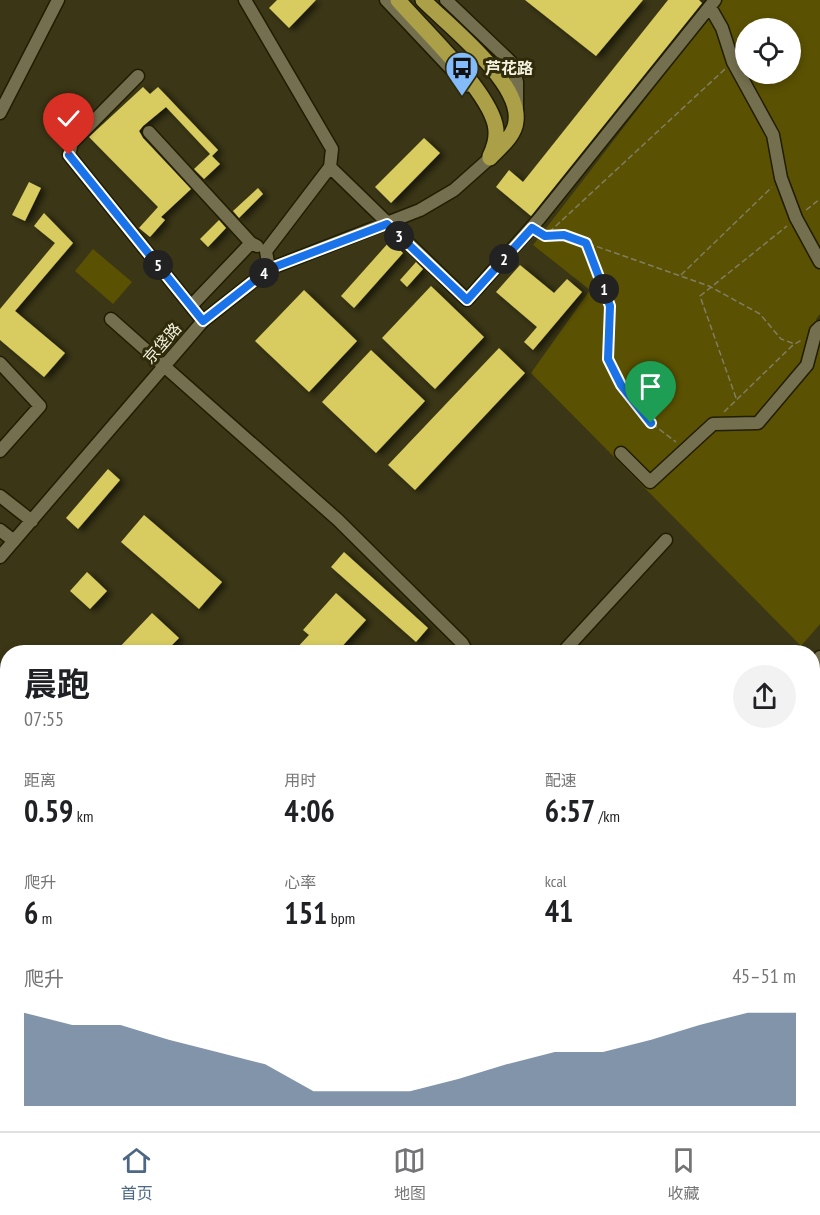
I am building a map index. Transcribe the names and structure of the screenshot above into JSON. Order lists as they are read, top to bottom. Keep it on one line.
{"streets":{"street":["京垡路"]},"places":{"bus stop":["芦花路"]},"page":{"pins":["3","2","5","4","1"],"heading":["晨跑","07:55"],"stats":[["距离","0.59 km"],["用时","4:06"],["配速","6:57 /km"],["爬升","6 m"],["心率","151 bpm"],["kcal","41"]],"chart":["爬升","45–51 m"],"tabs":["首页","地图","收藏"]}}
